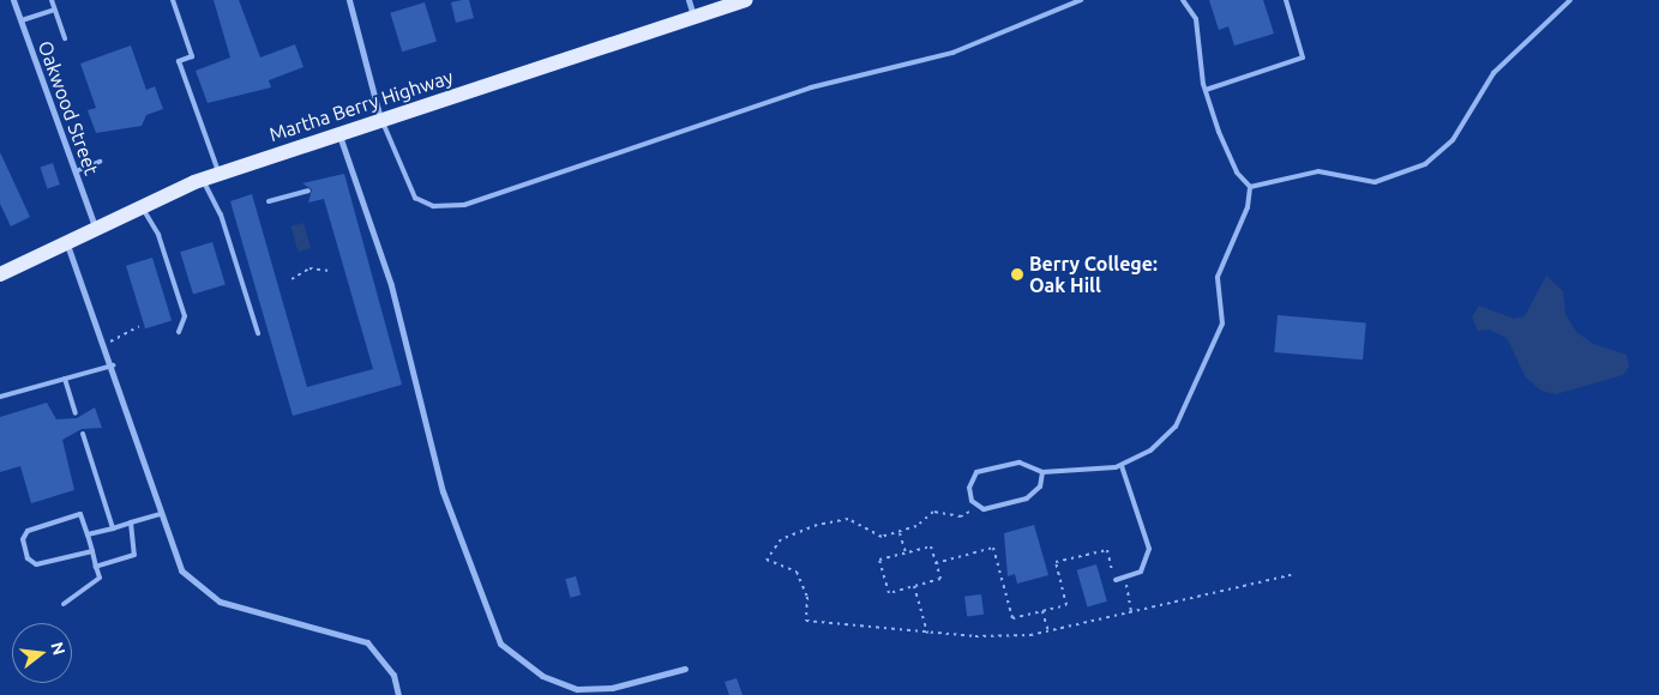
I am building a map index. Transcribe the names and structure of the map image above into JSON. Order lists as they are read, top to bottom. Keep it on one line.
{"streets":{"main road":["Martha Berry Highway"],"street":["Oakwood Street"]},"crossings":[["Martha Berry Highway","Oakwood Street"]],"places":["Berry College: Oak Hill"],"north":"right"}
